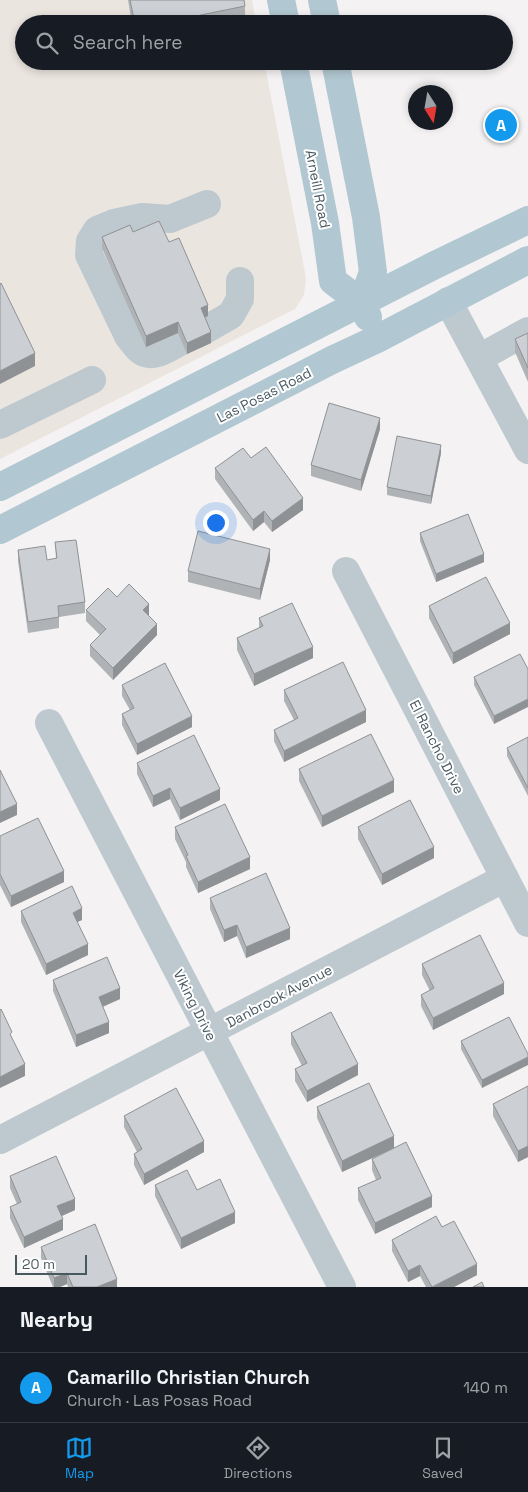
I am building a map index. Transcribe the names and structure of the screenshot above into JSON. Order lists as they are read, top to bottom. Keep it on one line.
{"streets":{"main road":["Arneill Road","Las Posas Road"],"street":["El Rancho Drive","Danbrook Avenue","Viking Drive"]},"crossings":[["El Rancho Drive","Danbrook Avenue"],["Danbrook Avenue","Viking Drive"]],"scale_bar":"20 m","north":"bottom","page":{"search":"Search here","pins":"A","scale":"20 m","heading":"Nearby","list":[{"mark":"A","name":"Camarillo Christian Church","note":"Church · Las Posas Road","value":"140 m"}],"nav":["Map","Directions","Saved"]}}
